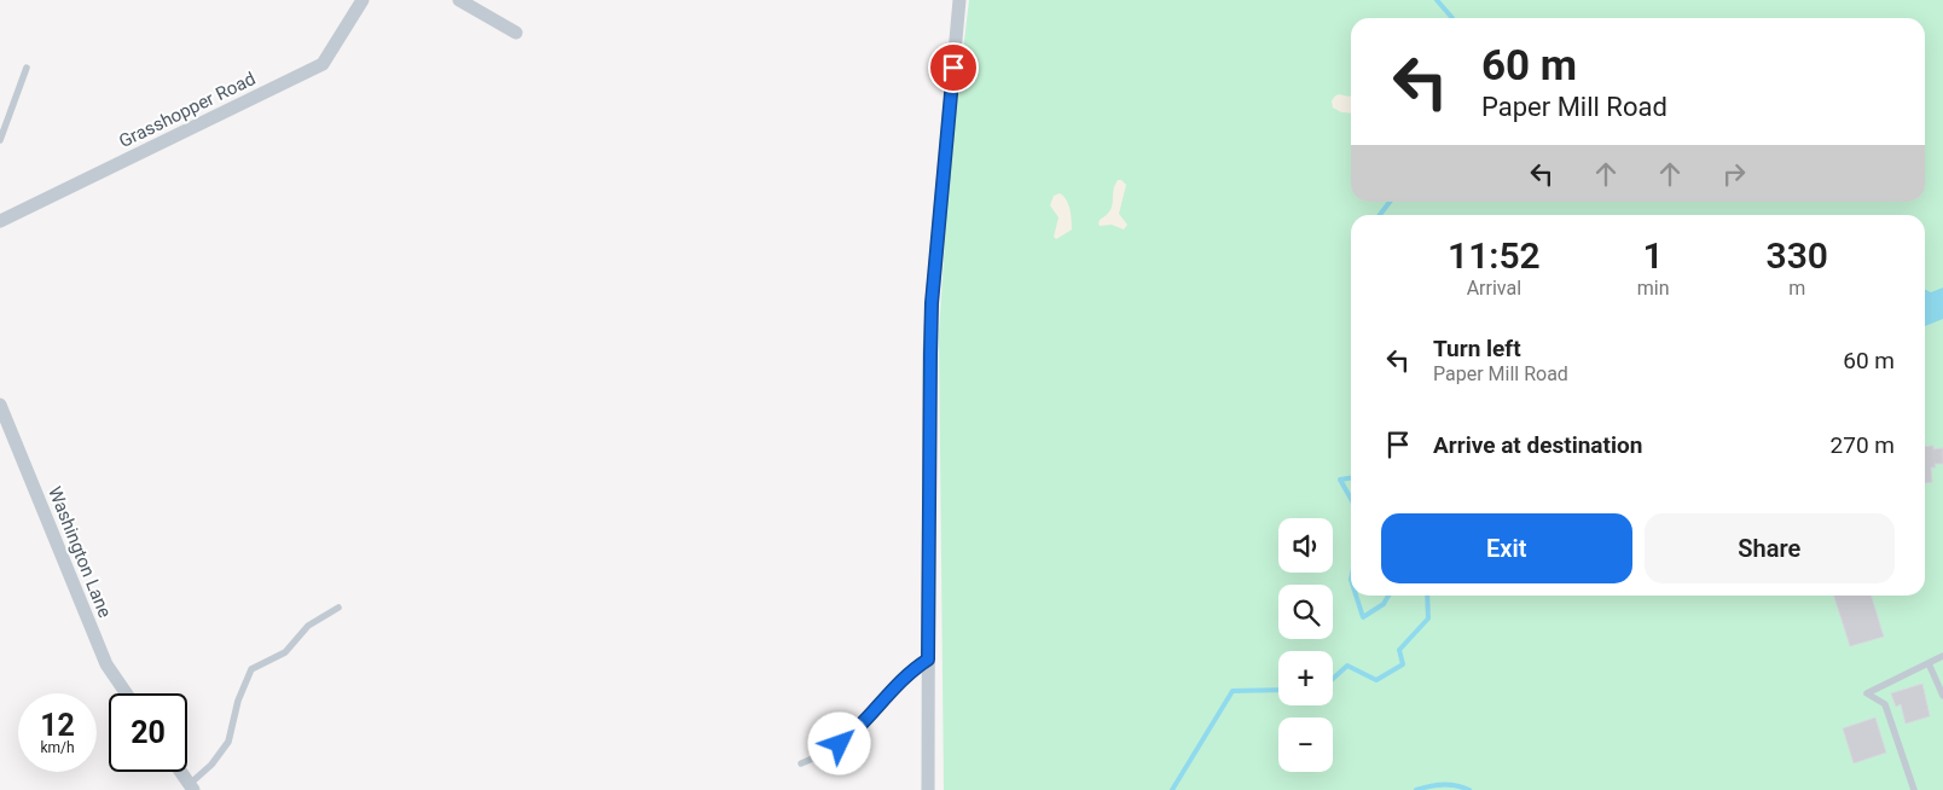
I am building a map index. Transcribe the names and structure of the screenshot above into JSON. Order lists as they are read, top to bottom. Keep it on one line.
{"streets":{"street":["Grasshopper Road","Washington Lane"]},"page":{"turn":["60 m","Paper Mill Road"],"eta":["11:52","Arrival","1","min","330","m"],"list":[{"name":"Turn left","note":"Paper Mill Road","value":"60 m"},{"name":"Arrive at destination","value":"270 m"}],"buttons":["Exit","Share"],"map_buttons":["+","−"],"speed":"12 km/h","limit":"20"}}
